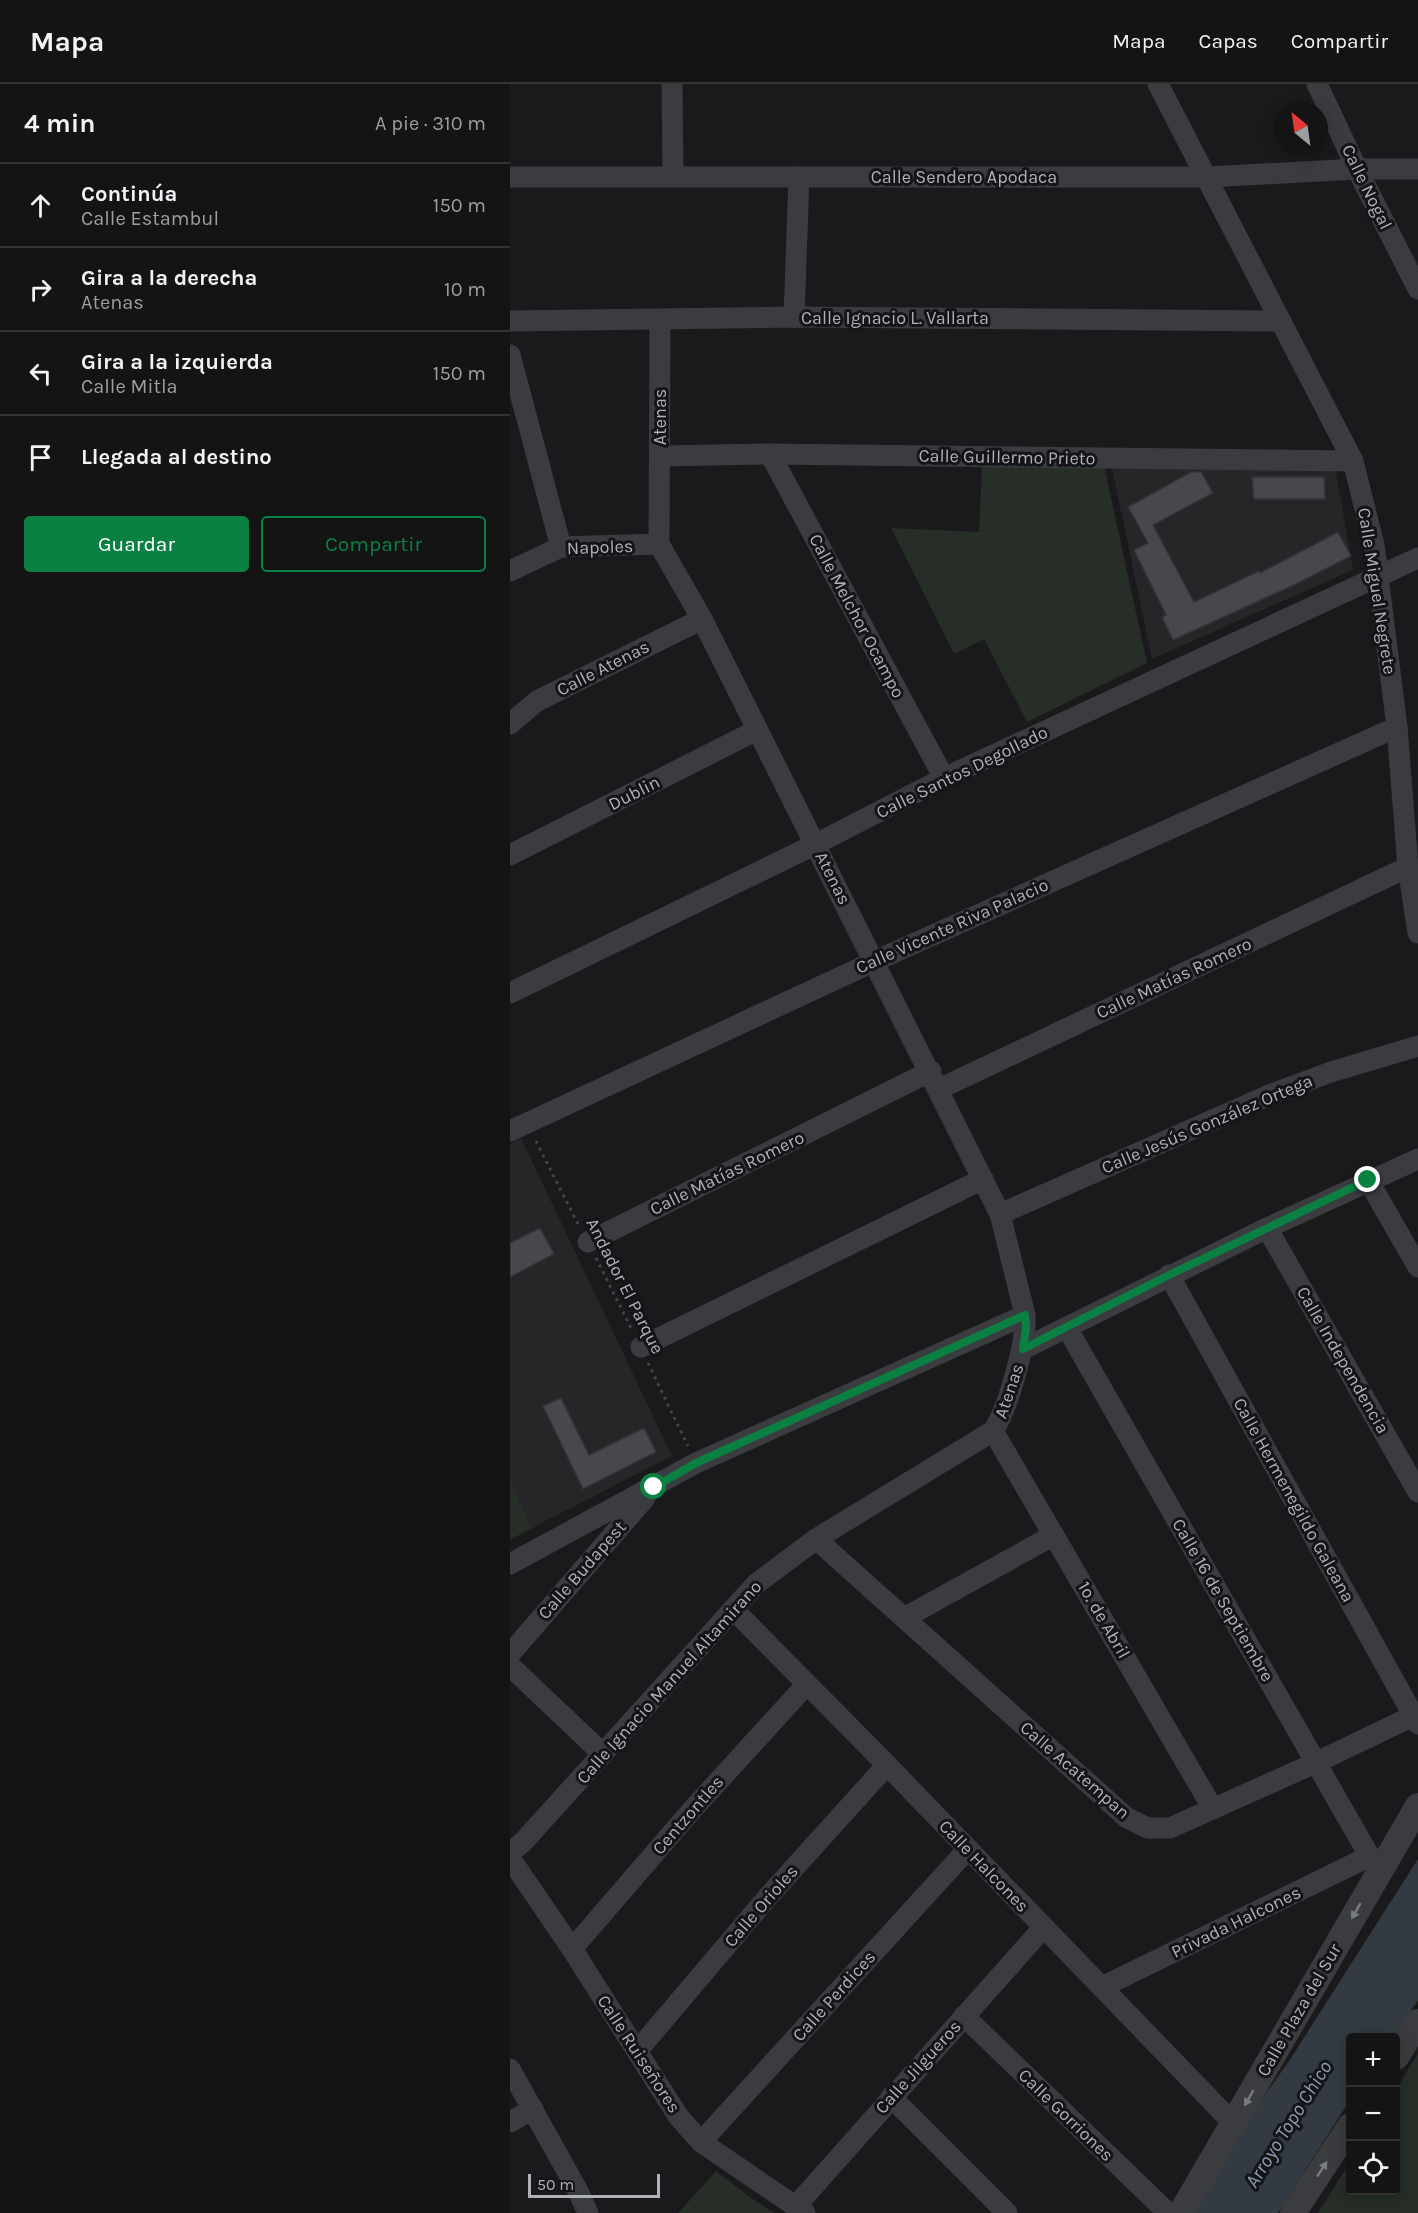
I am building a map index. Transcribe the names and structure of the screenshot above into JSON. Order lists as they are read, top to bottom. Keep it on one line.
{"streets":{"street":["Calle Sendero Apodaca","Calle Nogal","Calle Ignacio L. Vallarta","Atenas","Calle Guillermo Prieto","Napoles","Calle Miguel Negrete","Calle Melchor Ocampo","Calle Atenas","Calle Santos Degollado","Dublin","Calle Vicente Riva Palacio","Calle Matías Romero","Calle Jesús González Ortega","Calle Independencia","Calle Hermenegildo Galeana","Calle Budapest","Calle 16 de Septiembre","1o. de Abril","Calle Ignacio Manuel Altamirano","Calle Acatempan","Centzontles","Calle Halcones","Calle Orioles","Privada Halcones","Calle Perdices","Calle Plaza del Sur","Calle Ruiseñores","Calle Jilgueros","Calle Gorriones"],"path":["Andador El Parque"]},"crossings":[["Calle Sendero Apodaca","Calle Nogal"],["Calle Sendero Apodaca","Calle Miguel Negrete"],["Calle Ignacio L. Vallarta","Atenas"],["Calle Ignacio L. Vallarta","Calle Miguel Negrete"],["Atenas","Calle Guillermo Prieto"],["Atenas","Napoles"],["Atenas","Calle Atenas"],["Atenas","Calle Santos Degollado"],["Atenas","Dublin"],["Atenas","Calle Vicente Riva Palacio"],["Atenas","Calle Matías Romero"],["Atenas","Calle Jesús González Ortega"],["Atenas","1o. de Abril"],["Atenas","Calle Ignacio Manuel Altamirano"],["Calle Guillermo Prieto","Calle Miguel Negrete"],["Calle Guillermo Prieto","Calle Melchor Ocampo"],["Calle Miguel Negrete","Calle Santos Degollado"],["Calle Miguel Negrete","Calle Vicente Riva Palacio"],["Calle Miguel Negrete","Calle Matías Romero"],["Calle Melchor Ocampo","Calle Santos Degollado"],["Calle Vicente Riva Palacio","Andador El Parque"],["Calle Matías Romero","Andador El Parque"],["Calle Hermenegildo Galeana","Calle Acatempan"],["Calle 16 de Septiembre","Calle Acatempan"],["Calle 16 de Septiembre","Privada Halcones"],["Calle 16 de Septiembre","Calle Plaza del Sur"],["1o. de Abril","Calle Ignacio Manuel Altamirano"],["1o. de Abril","Calle Acatempan"],["Calle Ignacio Manuel Altamirano","Calle Acatempan"],["Calle Ignacio Manuel Altamirano","Calle Halcones"],["Centzontles","Calle Halcones"],["Centzontles","Calle Ruiseñores"],["Calle Halcones","Calle Orioles"],["Calle Halcones","Privada Halcones"],["Calle Halcones","Calle Perdices"],["Calle Halcones","Calle Plaza del Sur"],["Calle Halcones","Calle Jilgueros"],["Calle Orioles","Calle Ruiseñores"],["Privada Halcones","Calle Plaza del Sur"],["Calle Perdices","Calle Ruiseñores"],["Calle Ruiseñores","Calle Jilgueros"],["Calle Jilgueros","Calle Gorriones"]],"one_way":["Calle Plaza del Sur"],"water":["Arroyo Topo Chico"],"scale_bar":"50 m","north":"top left","page":{"header":"Mapa","nav":["Mapa","Capas","Compartir"],"heading":["4 min","A pie · 310 m"],"list":[["Continúa","Calle Estambul","150 m"],["Gira a la derecha","Atenas","10 m"],["Gira a la izquierda","Calle Mitla","150 m"],"Llegada al destino"],"buttons":["Guardar","Compartir"],"map_buttons":["+","−"],"scale":"50 m"}}
